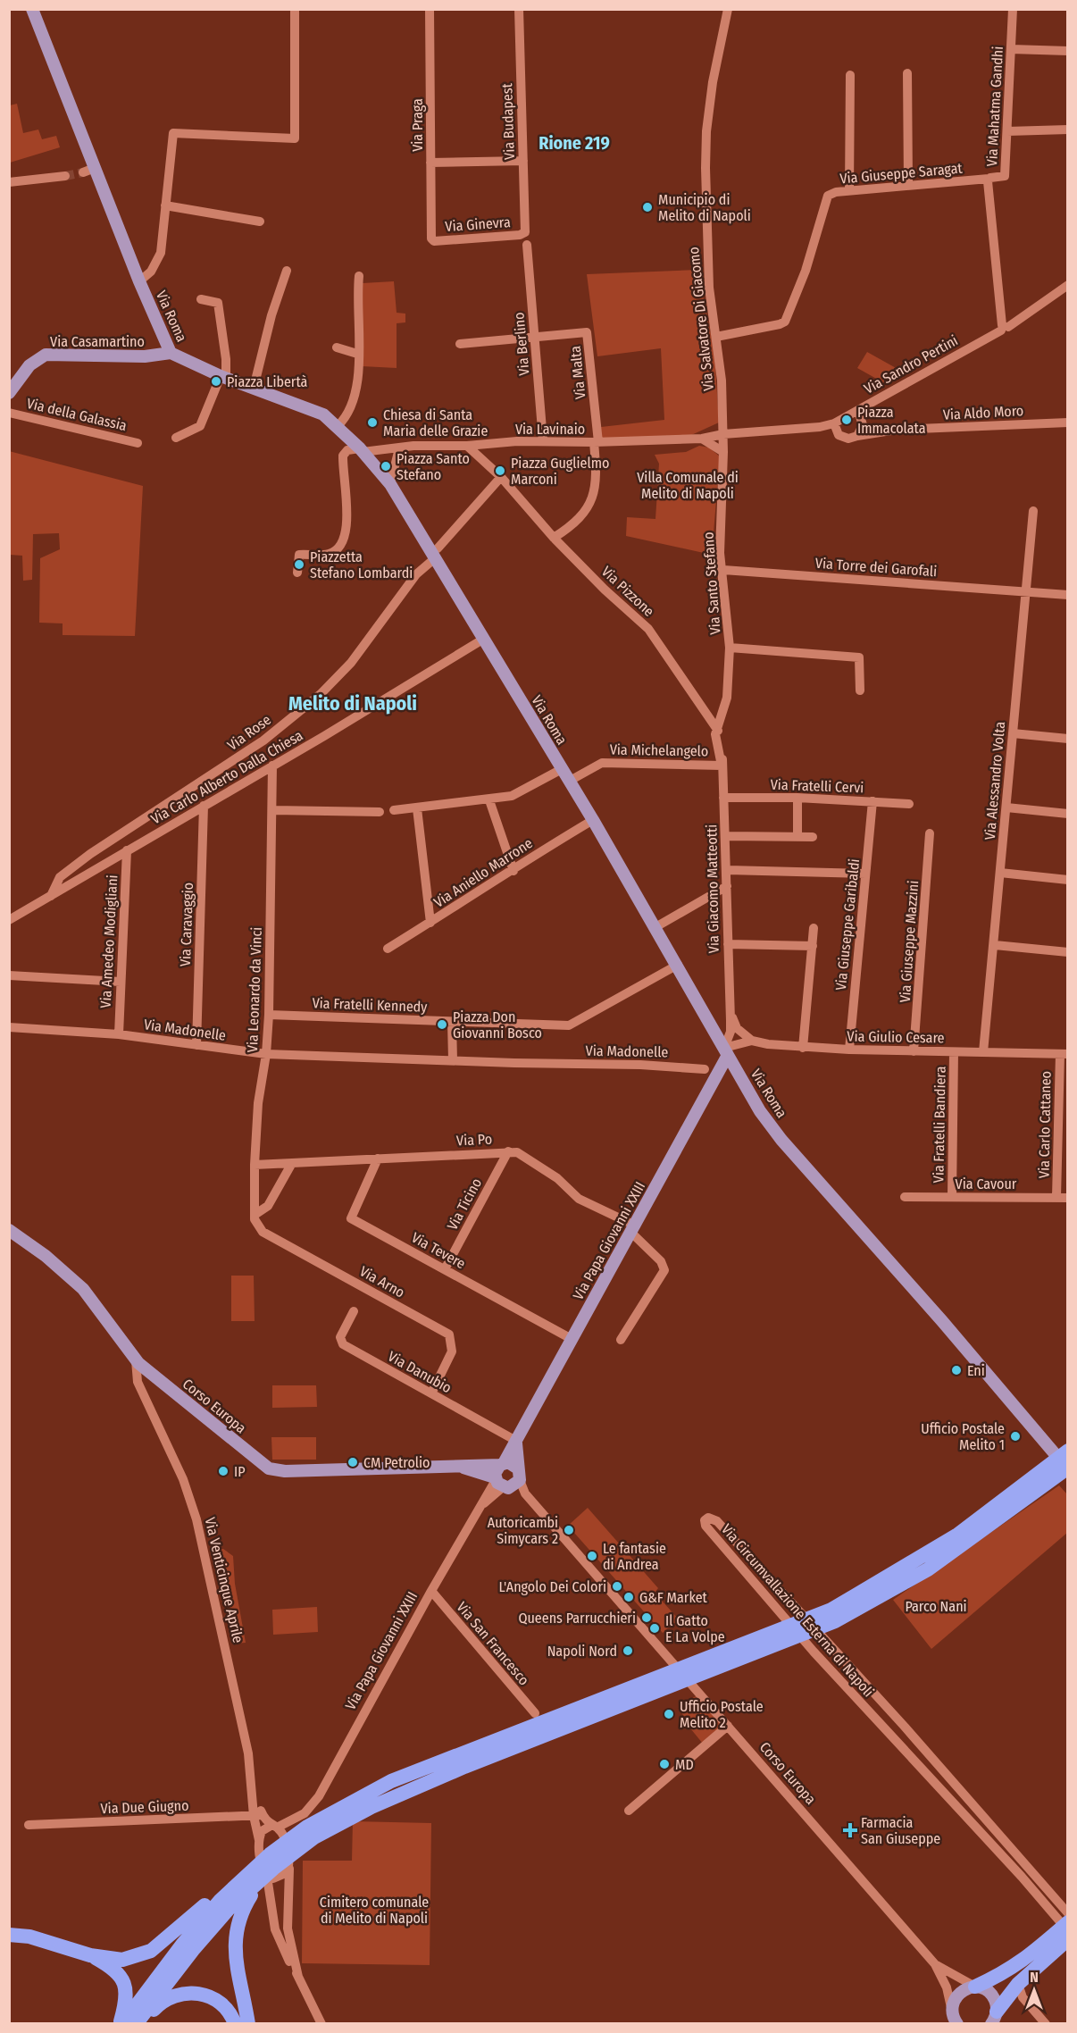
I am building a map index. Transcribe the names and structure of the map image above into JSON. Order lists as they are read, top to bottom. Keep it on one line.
{"streets":{"main road":["Via Roma","Via Casamartino","Via Papa Giovanni XXIII","Corso Europa"],"street":["Via Mahatma Gandhi","Via Budapest","Via Praga","Via Giuseppe Saragat","Via Ginevra","Via Salvatore Di Giacomo","Via Berlino","Via Sandro Pertini","Via Malta","Via Aldo Moro","Via della Galassia","Via Lavinaio","Via Torre dei Garofali","Via Santo Stefano","Via Pizzone","Via Rose","Via Michelangelo","Via Carlo Alberto Dalla Chiesa","Via Alessandro Volta","Via Fratelli Cervi","Via Aniello Marrone","Via Giacomo Matteotti","Via Caravaggio","Via Giuseppe Garibaldi","Via Amedeo Modigliani","Via Giuseppe Mazzini","Via Leonardo da Vinci","Via Fratelli Kennedy","Via Madonelle","Via Giulio Cesare","Via Fratelli Bandiera","Via Carlo Cattaneo","Via Po","Via Cavour","Via Ticino","Via Tevere","Via Arno","Via Danubio","Via Venticinque Aprile","Via Circumvallazione Esterna di Napoli","Via San Francesco","Via Due Giugno"]},"crossings":[["Via Mahatma Gandhi","Via Giuseppe Saragat"],["Via Mahatma Gandhi","Via Sandro Pertini"],["Via Budapest","Via Ginevra"],["Via Praga","Via Ginevra"],["Via Giuseppe Saragat","Via Salvatore Di Giacomo"],["Via Roma","Via Casamartino"],["Via Roma","Via Rose"],["Via Roma","Via Michelangelo"],["Via Roma","Via Carlo Alberto Dalla Chiesa"],["Via Roma","Via Aniello Marrone"],["Via Roma","Via Giacomo Matteotti"],["Via Roma","Via Fratelli Kennedy"],["Via Roma","Via Giulio Cesare"],["Via Roma","Via Papa Giovanni XXIII"],["Via Salvatore Di Giacomo","Via Lavinaio"],["Via Salvatore Di Giacomo","Via Santo Stefano"],["Via Berlino","Via Malta"],["Via Berlino","Via Lavinaio"],["Via Malta","Via Lavinaio"],["Via Malta","Via Pizzone"],["Via Lavinaio","Via Santo Stefano"],["Via Torre dei Garofali","Via Santo Stefano"],["Via Torre dei Garofali","Via Alessandro Volta"],["Via Santo Stefano","Via Pizzone"],["Via Santo Stefano","Via Giacomo Matteotti"],["Via Pizzone","Via Rose"],["Via Pizzone","Via Giacomo Matteotti"],["Via Rose","Via Carlo Alberto Dalla Chiesa"],["Via Michelangelo","Via Giacomo Matteotti"],["Via Carlo Alberto Dalla Chiesa","Via Caravaggio"],["Via Carlo Alberto Dalla Chiesa","Via Amedeo Modigliani"],["Via Carlo Alberto Dalla Chiesa","Via Leonardo da Vinci"],["Via Alessandro Volta","Via Giulio Cesare"],["Via Fratelli Cervi","Via Giacomo Matteotti"],["Via Fratelli Cervi","Via Giuseppe Garibaldi"],["Via Caravaggio","Via Madonelle"],["Via Giuseppe Garibaldi","Via Giulio Cesare"],["Via Amedeo Modigliani","Via Madonelle"],["Via Giuseppe Mazzini","Via Giulio Cesare"],["Via Leonardo da Vinci","Via Fratelli Kennedy"],["Via Leonardo da Vinci","Via Madonelle"],["Via Leonardo da Vinci","Via Po"],["Via Leonardo da Vinci","Via Arno"],["Via Giulio Cesare","Via Fratelli Bandiera"],["Via Giulio Cesare","Via Carlo Cattaneo"],["Via Giulio Cesare","Via Papa Giovanni XXIII"],["Via Fratelli Bandiera","Via Cavour"],["Via Carlo Cattaneo","Via Cavour"],["Via Po","Via Ticino"],["Via Po","Via Papa Giovanni XXIII"],["Via Po","Via Tevere"],["Via Ticino","Via Tevere"],["Via Papa Giovanni XXIII","Via Tevere"],["Via Papa Giovanni XXIII","Via Danubio"],["Via Papa Giovanni XXIII","Corso Europa"],["Via Papa Giovanni XXIII","Via Venticinque Aprile"],["Via Papa Giovanni XXIII","Via San Francesco"],["Via Arno","Via Danubio"],["Via Venticinque Aprile","Via Due Giugno"]],"districts":["Rione 219","Melito di Napoli"],"parks":["Villa Comunale di Melito di Napoli","Parco Nani","Cimitero comunale di Melito di Napoli"],"places":{"other":["Municipio di Melito di Napoli","Piazza Libertà","Piazza Immacolata","Chiesa di Santa Maria delle Grazie","Piazza Santo Stefano","Piazza Guglielmo Marconi","Piazzetta Stefano Lombardi","Piazza Don Giovanni Bosco","Eni","Ufficio Postale Melito 1","CM Petrolio","IP","Autoricambi Simycars 2","Le fantasie di Andrea","L'Angolo Dei Colori","G&F Market","Queens Parrucchieri","Il Gatto E La Volpe","Napoli Nord","Ufficio Postale Melito 2","MD"],"health":["Farmacia San Giuseppe"]},"north":"top"}
